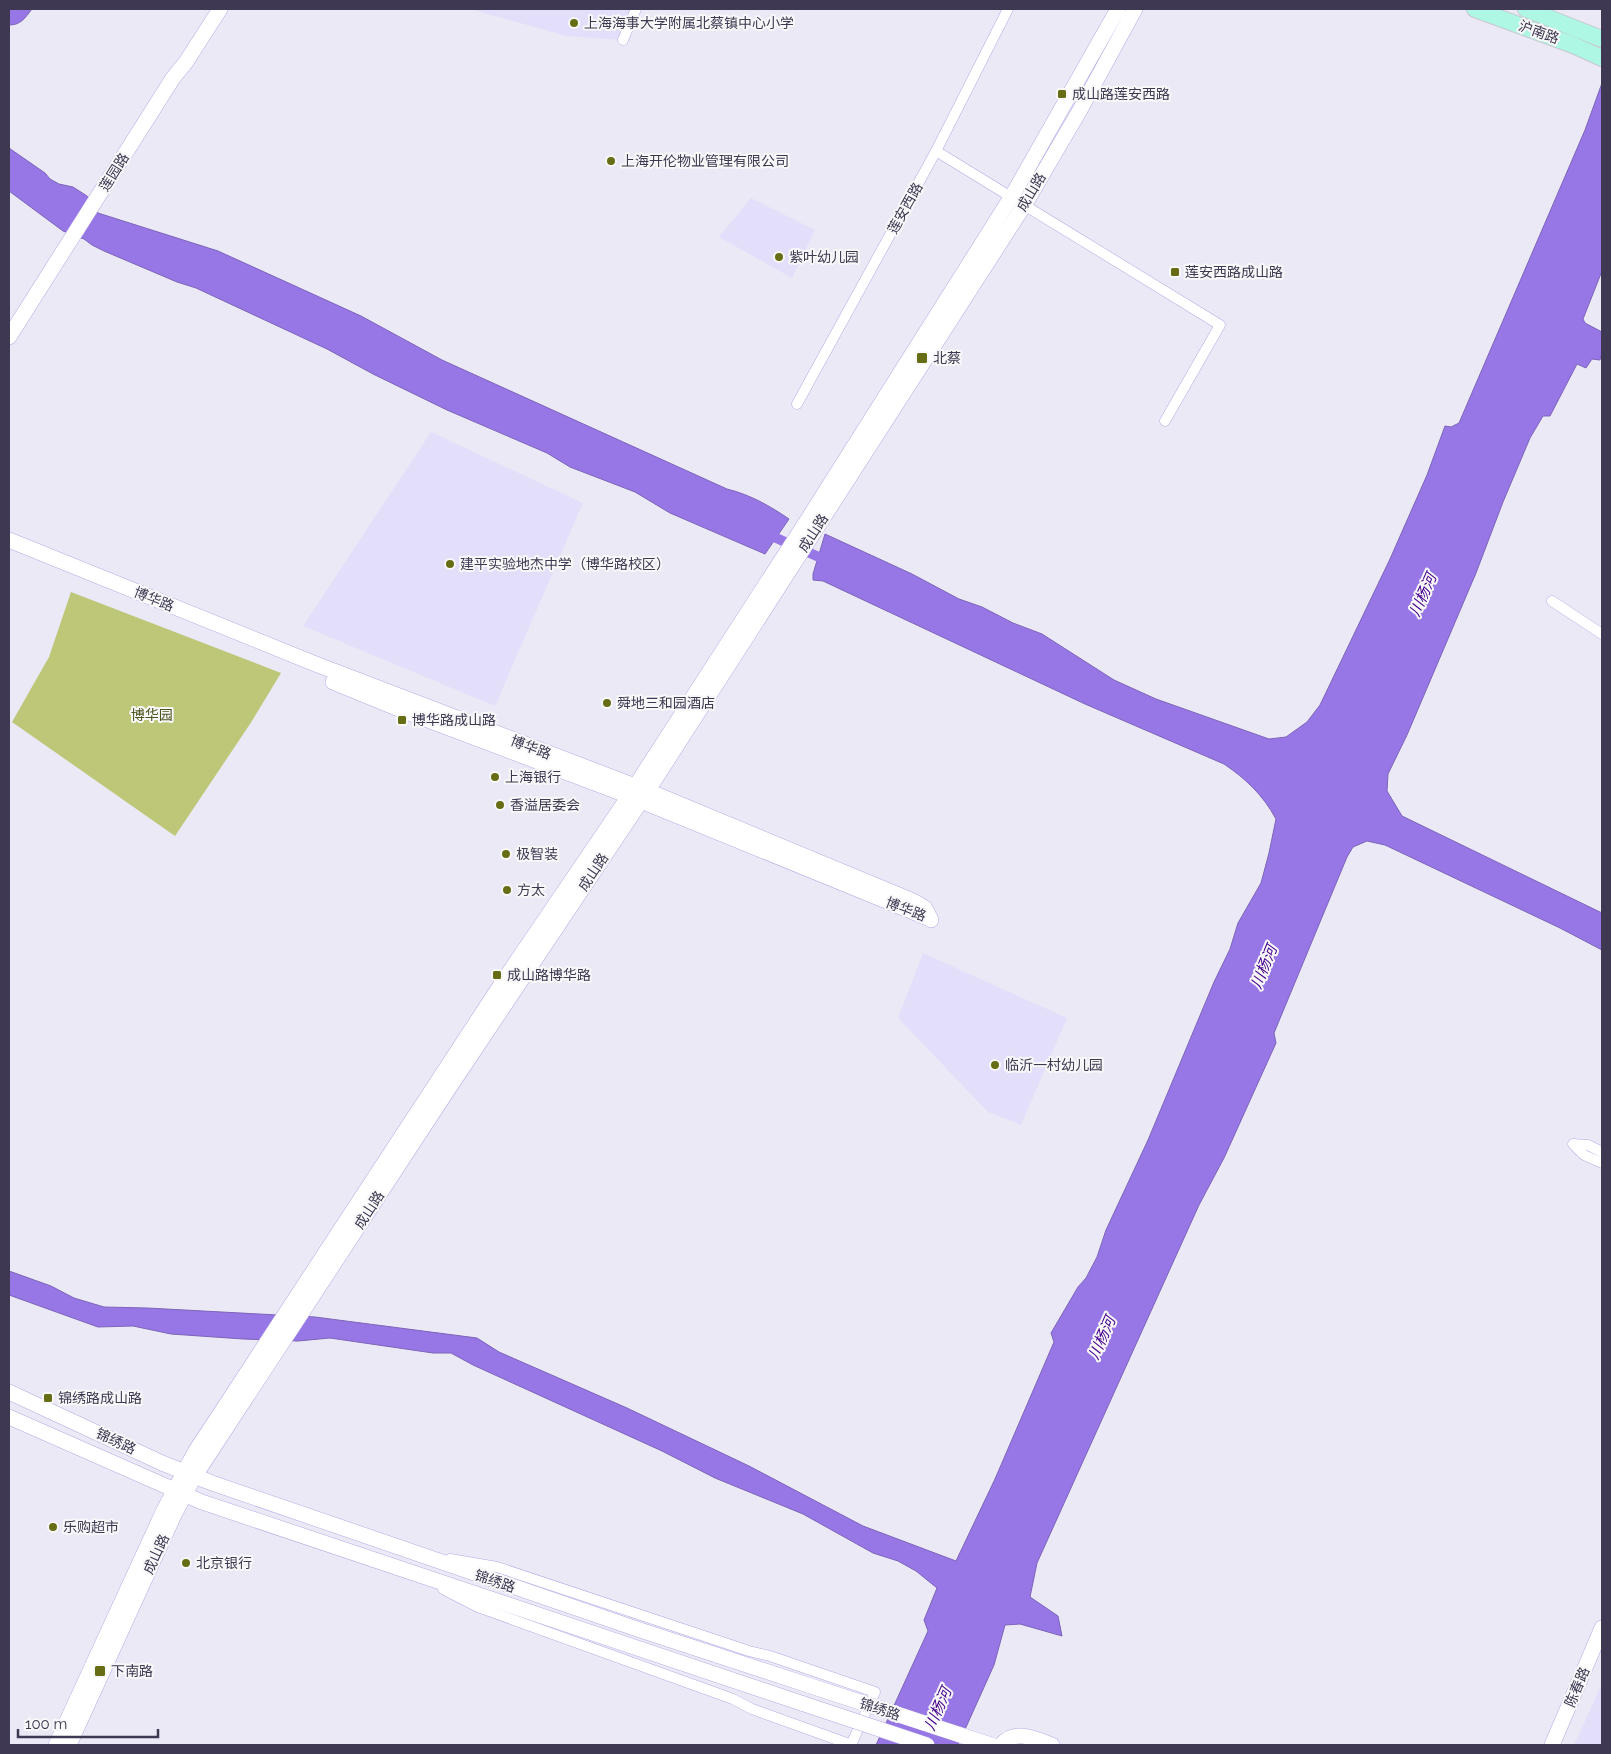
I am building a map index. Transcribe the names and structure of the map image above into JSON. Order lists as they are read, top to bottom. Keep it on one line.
{"streets":{"main road":["沪南路","莲园路","成山路","博华路","锦绣路","陈春路"],"street":["莲安西路"]},"crossings":[["成山路","博华路"],["成山路","锦绣路"]],"water":["川杨河"],"parks":["博华园"],"places":{"other":["上海海事大学附属北蔡镇中心小学","上海开伦物业管理有限公司","紫叶幼儿园","建平实验地杰中学（博华路校区）","舜地三和园酒店","上海银行","香溢居委会","极智装","方太","临沂一村幼儿园","乐购超市","北京银行"],"transit":["成山路莲安西路","莲安西路成山路","北蔡","博华路成山路","成山路博华路","锦绣路成山路","下南路"]},"scale_bar":"100 m"}
